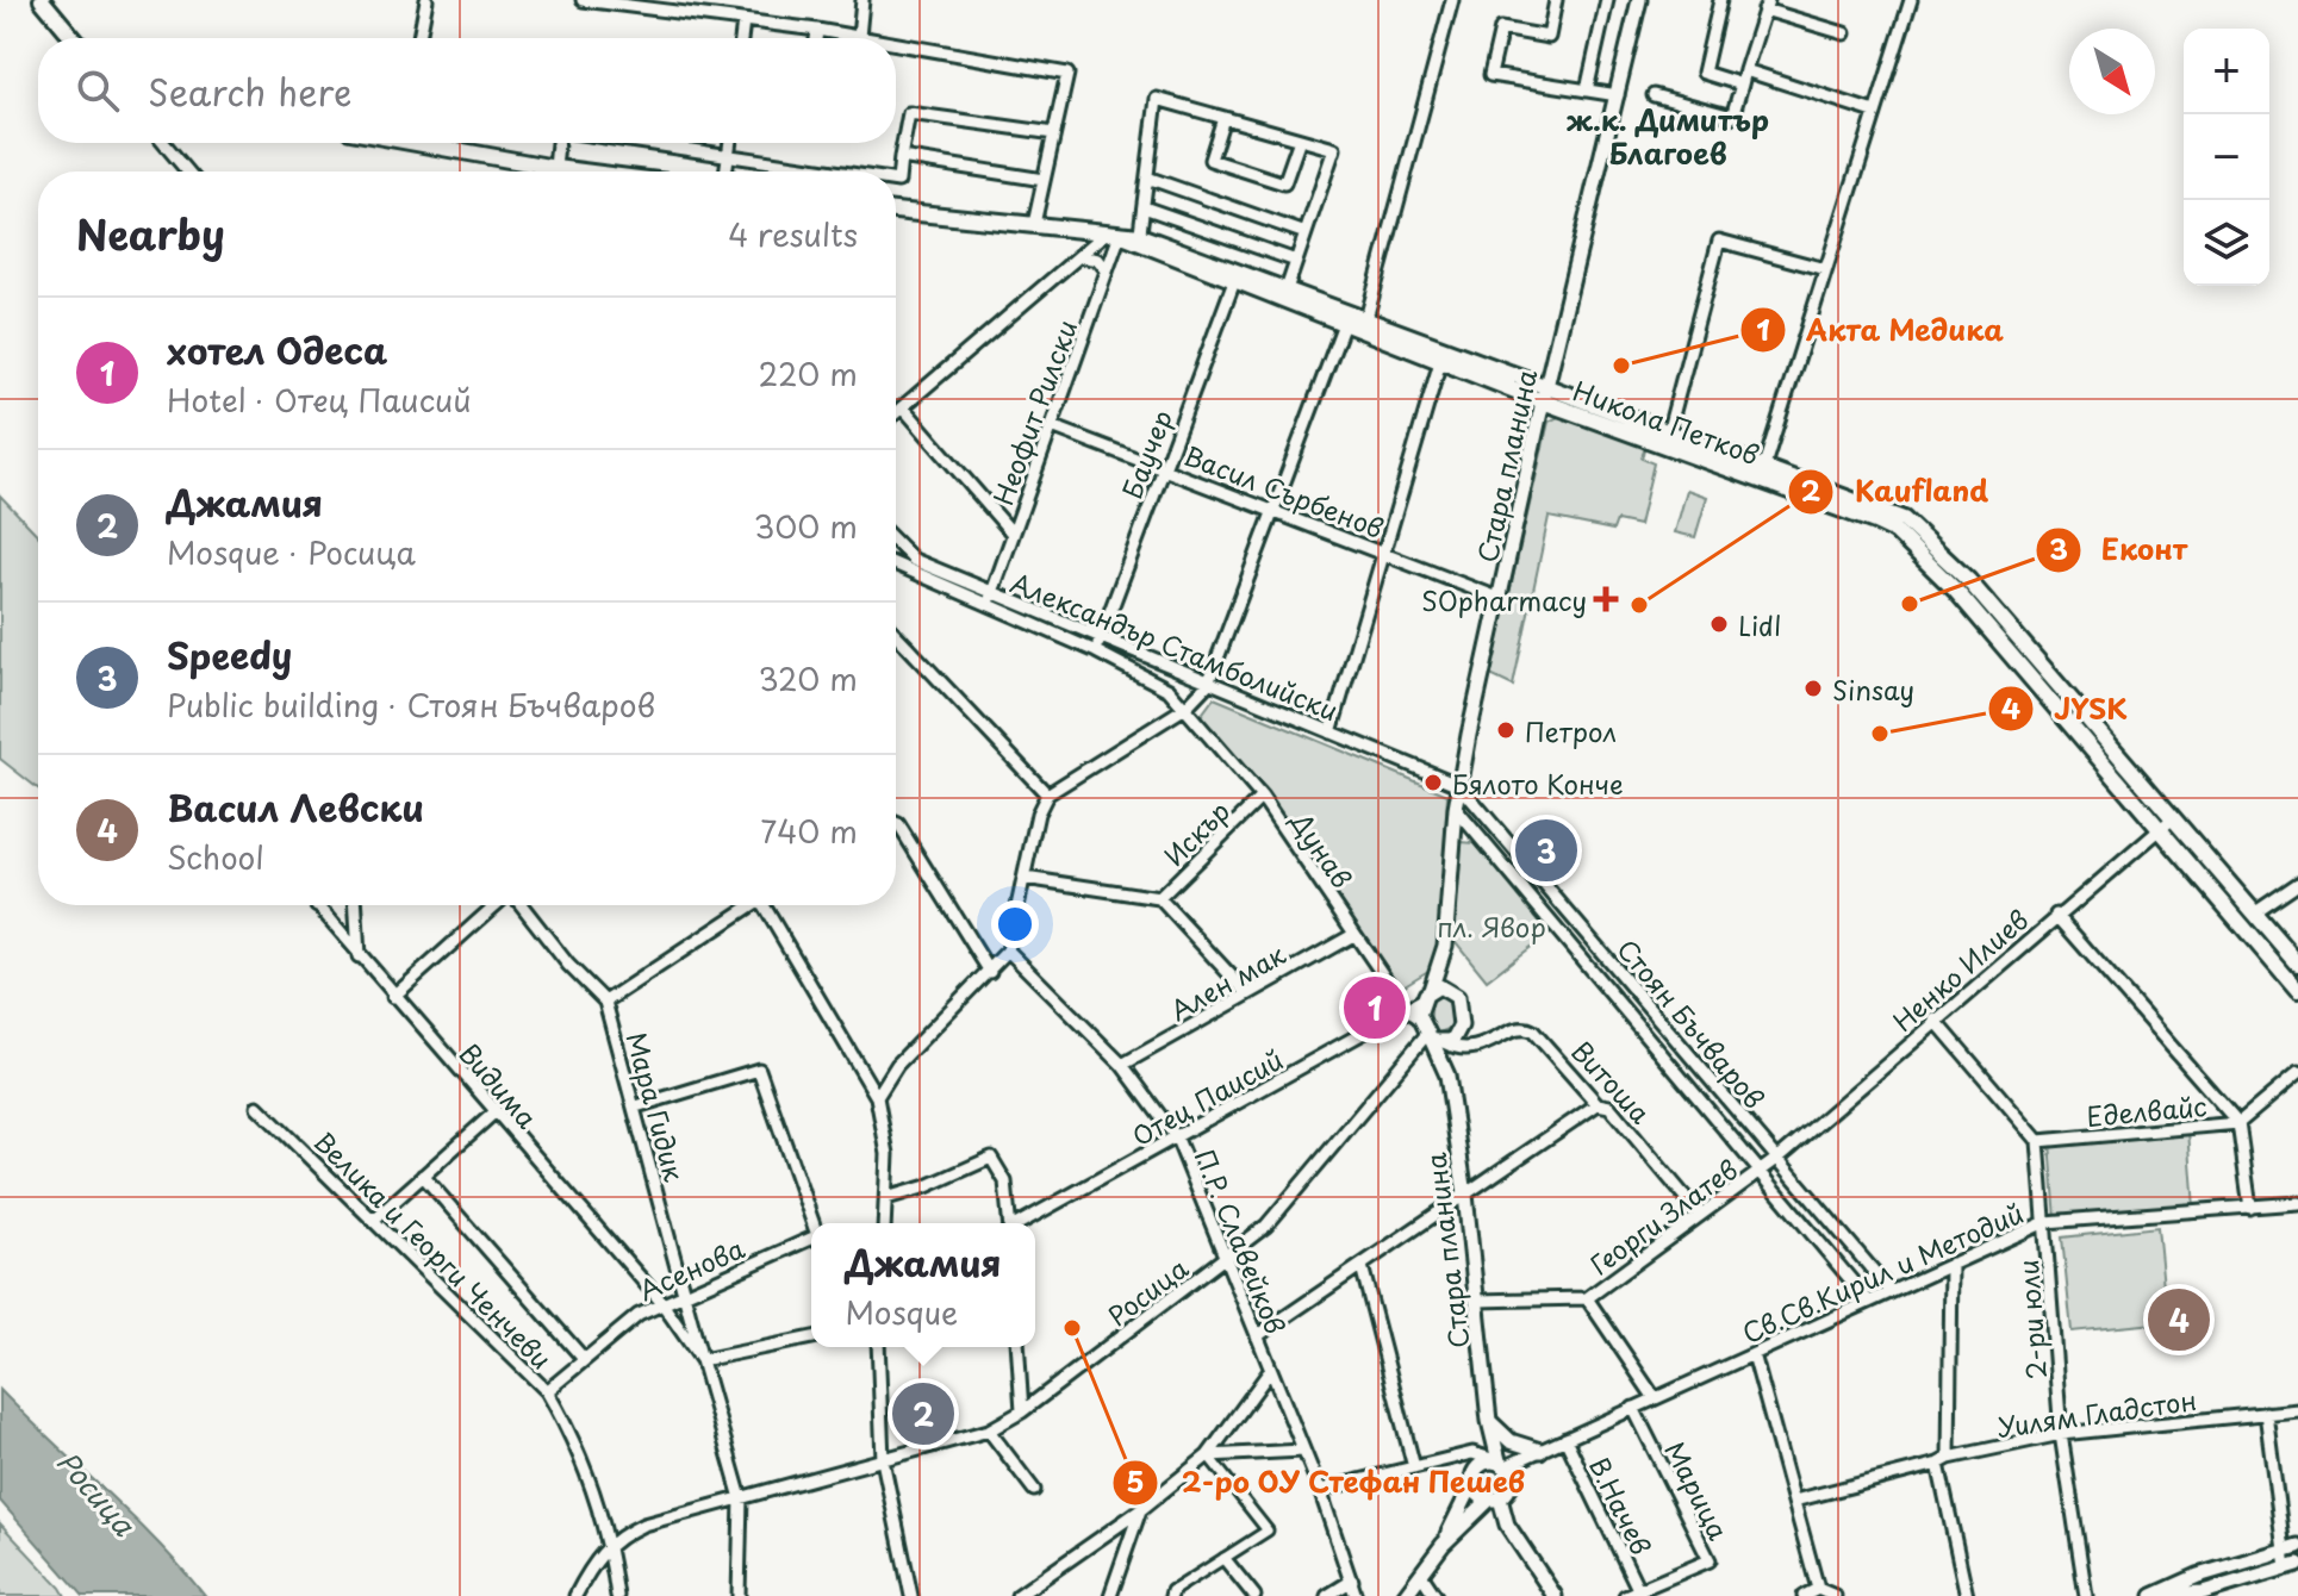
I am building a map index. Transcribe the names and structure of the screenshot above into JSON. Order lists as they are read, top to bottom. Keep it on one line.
{"streets":{"main road":["Никола Петков"],"street":["Неофит Рилски","Баучер","Стара планина","Васил Сърбенов","Александър Стамболийски","Искър","Дунав","Ненко Илиев","Ален мак","Стоян Бъчваров","Витоша","Видима","Отец Паисий","Мара Гидик","Еделвайс","Георги Златев","П.Р. Славейков","Велика и Георги Ченчеви","Асенова","Св.Св.Кирил и Методий","Росица","2-ри юли","Уилям Гладстон","Марица","В.Начев"]},"crossings":[["Неофит Рилски","Никола Петков"],["Неофит Рилски","Васил Сърбенов"],["Неофит Рилски","Александър Стамболийски"],["Никола Петков","Баучер"],["Никола Петков","Стара планина"],["Никола Петков","Ненко Илиев"],["Баучер","Васил Сърбенов"],["Баучер","Александър Стамболийски"],["Стара планина","Васил Сърбенов"],["Стара планина","Александър Стамболийски"],["Стара планина","Дунав"],["Стара планина","Стоян Бъчваров"],["Стара планина","Витоша"],["Стара планина","Отец Паисий"],["Стара планина","Георги Златев"],["Стара планина","Св.Св.Кирил и Методий"],["Стара планина","Росица"],["Александър Стамболийски","Дунав"],["Александър Стамболийски","Стоян Бъчваров"],["Искър","Дунав"],["Дунав","Ален мак"],["Дунав","Витоша"],["Дунав","Отец Паисий"],["Дунав","Росица"],["Ненко Илиев","Стоян Бъчваров"],["Ненко Илиев","Георги Златев"],["Ален мак","П.Р. Славейков"],["Стоян Бъчваров","Георги Златев"],["Стоян Бъчваров","Св.Св.Кирил и Методий"],["Витоша","Отец Паисий"],["Витоша","Георги Златев"],["Витоша","Росица"],["Видима","Мара Гидик"],["Видима","Асенова"],["Отец Паисий","П.Р. Славейков"],["Отец Паисий","Росица"],["Мара Гидик","Асенова"],["Мара Гидик","Росица"],["Еделвайс","2-ри юли"],["П.Р. Славейков","Св.Св.Кирил и Методий"],["П.Р. Славейков","Росица"],["Велика и Георги Ченчеви","Асенова"],["Велика и Георги Ченчеви","Росица"],["Св.Св.Кирил и Методий","2-ри юли"],["Св.Св.Кирил и Методий","Марица"],["Св.Св.Кирил и Методий","В.Начев"],["2-ри юли","Уилям Гладстон"],["Марица","В.Начев"]],"districts":["ж.к. Димитър Благоев"],"water":["Росица"],"parks":["пл. Явор"],"places":{"other":["Акта Медика","Еконт","Kaufland","Lidl","Sinsay","Петрол","JYSK","Бялото Конче","2-ро ОУ Стефан Пешев"],"health":["SOpharmacy"]},"north":"bottom right","page":{"map_buttons":["+","−"],"search":"Search here","heading":["Nearby","4 results"],"list":[{"mark":"1","name":"хотел Одеса","note":"Hotel · Отец Паисий","value":"220 m"},{"mark":"2","name":"Джамия","note":"Mosque · Росица","value":"300 m"},{"mark":"3","name":"Speedy","note":"Public building · Стоян Бъчваров","value":"320 m"},{"mark":"4","name":"Васил Левски","note":"School","value":"740 m"}],"pins":["3","1","4","2"],"popup":["Джамия","Mosque"]}}
